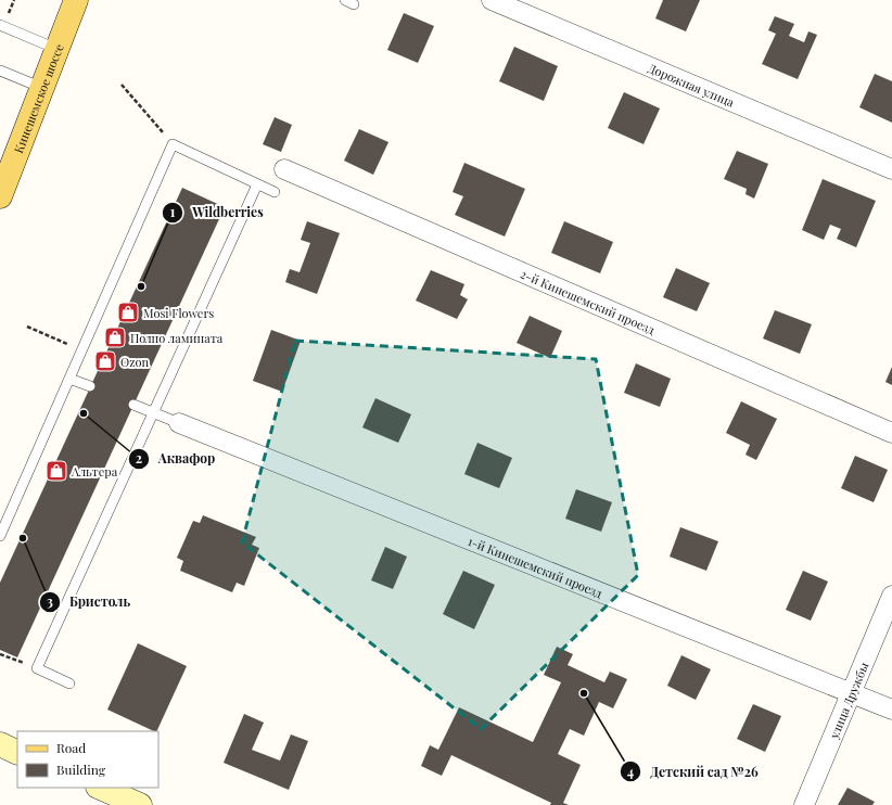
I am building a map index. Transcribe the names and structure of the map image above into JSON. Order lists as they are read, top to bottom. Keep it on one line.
{"streets":{"main road":["Кинешемское шоссе"],"street":["Дорожная улица","2-й Кинешемский проезд","1-й Кинешемский проезд","улица Дружбы"]},"crossings":[["1-й Кинешемский проезд","улица Дружбы"]],"places":{"other":["Wildberries","Аквафор","Бристоль","Детский сад №26"],"shop":["Mosi Flowers","Полно ламината","Ozon","Альтера"]},"legend":["Road","Building"]}
